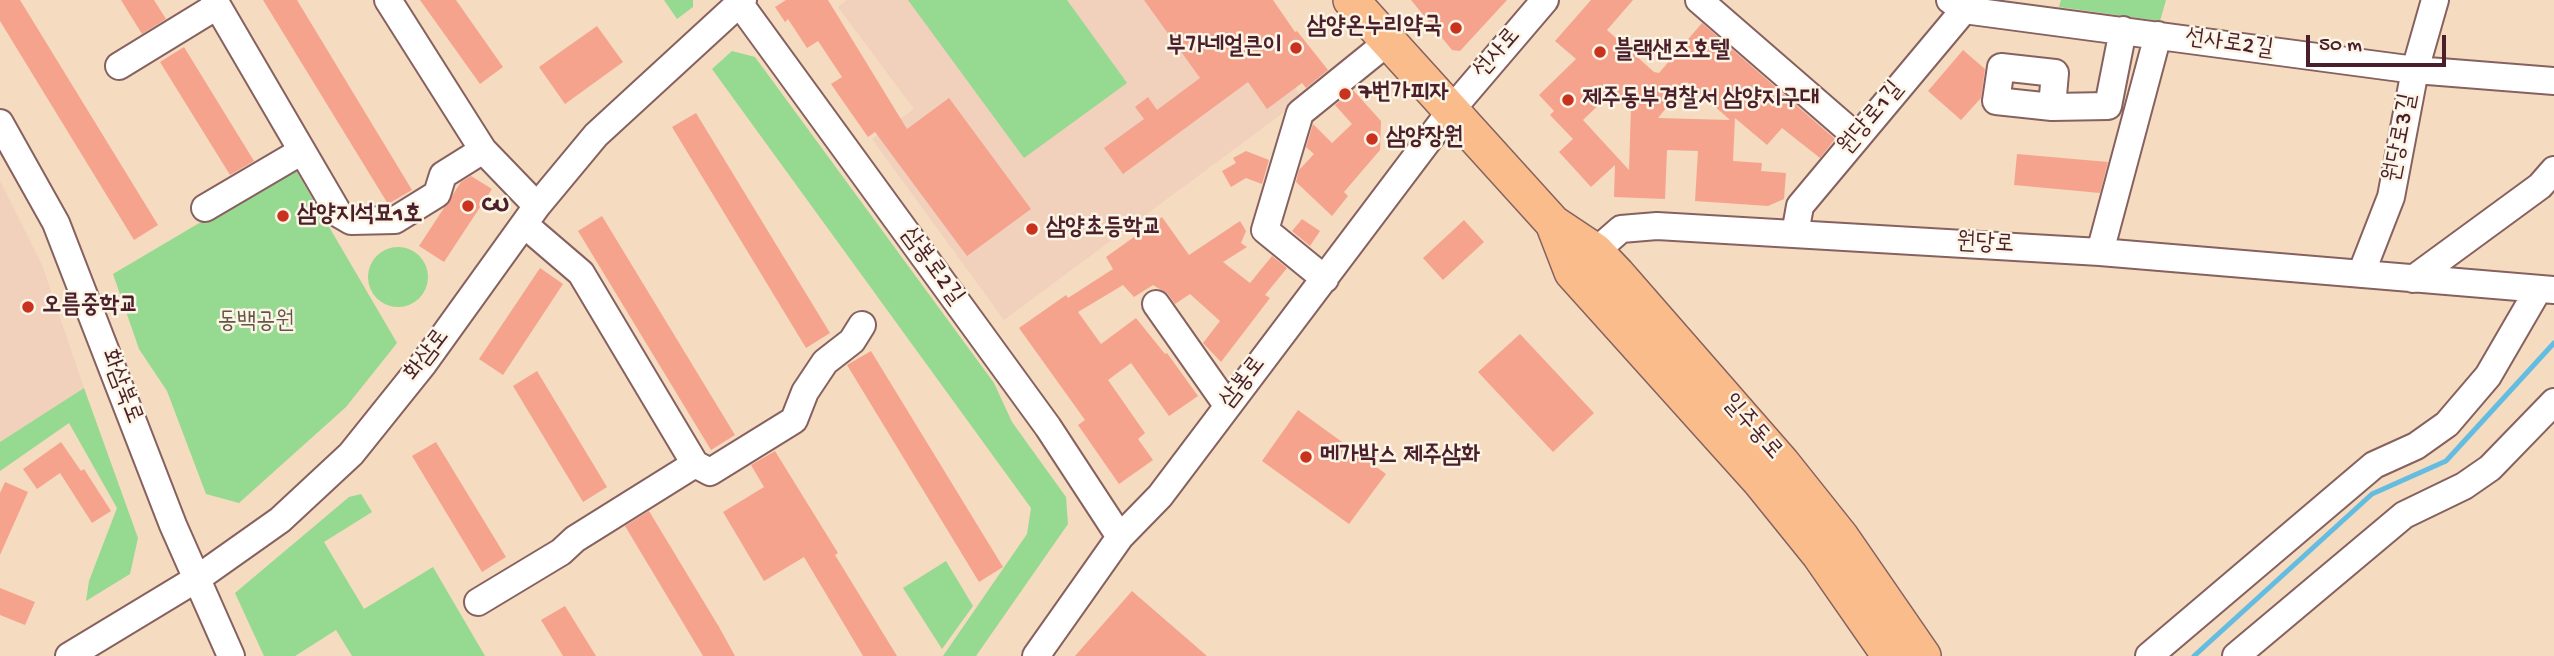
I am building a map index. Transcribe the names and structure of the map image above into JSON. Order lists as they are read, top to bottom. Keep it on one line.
{"streets":{"main road":["일주동로"],"street":["선사로2길","선사로","원당로1길","원당로3길","원당로","삼봉로2길","화삼로","삼봉로","화삼북로"]},"crossings":[["선사로2길","원당로1길"],["선사로2길","원당로3길"],["선사로","삼봉로"],["선사로","일주동로"],["원당로1길","원당로"],["원당로3길","원당로"],["원당로","일주동로"],["삼봉로2길","화삼로"],["삼봉로2길","삼봉로"],["화삼로","화삼북로"],["삼봉로","일주동로"]],"parks":["동백공원"],"places":["삼양온누리약국","부가네얼큰이","블랙샌즈호텔","7번가피자","제주동부경찰서 삼양지구대","삼양장원","CU","삼양지석묘1호","삼양초등학교","오름중학교","메가박스 제주삼화"],"scale_bar":"50 m"}
